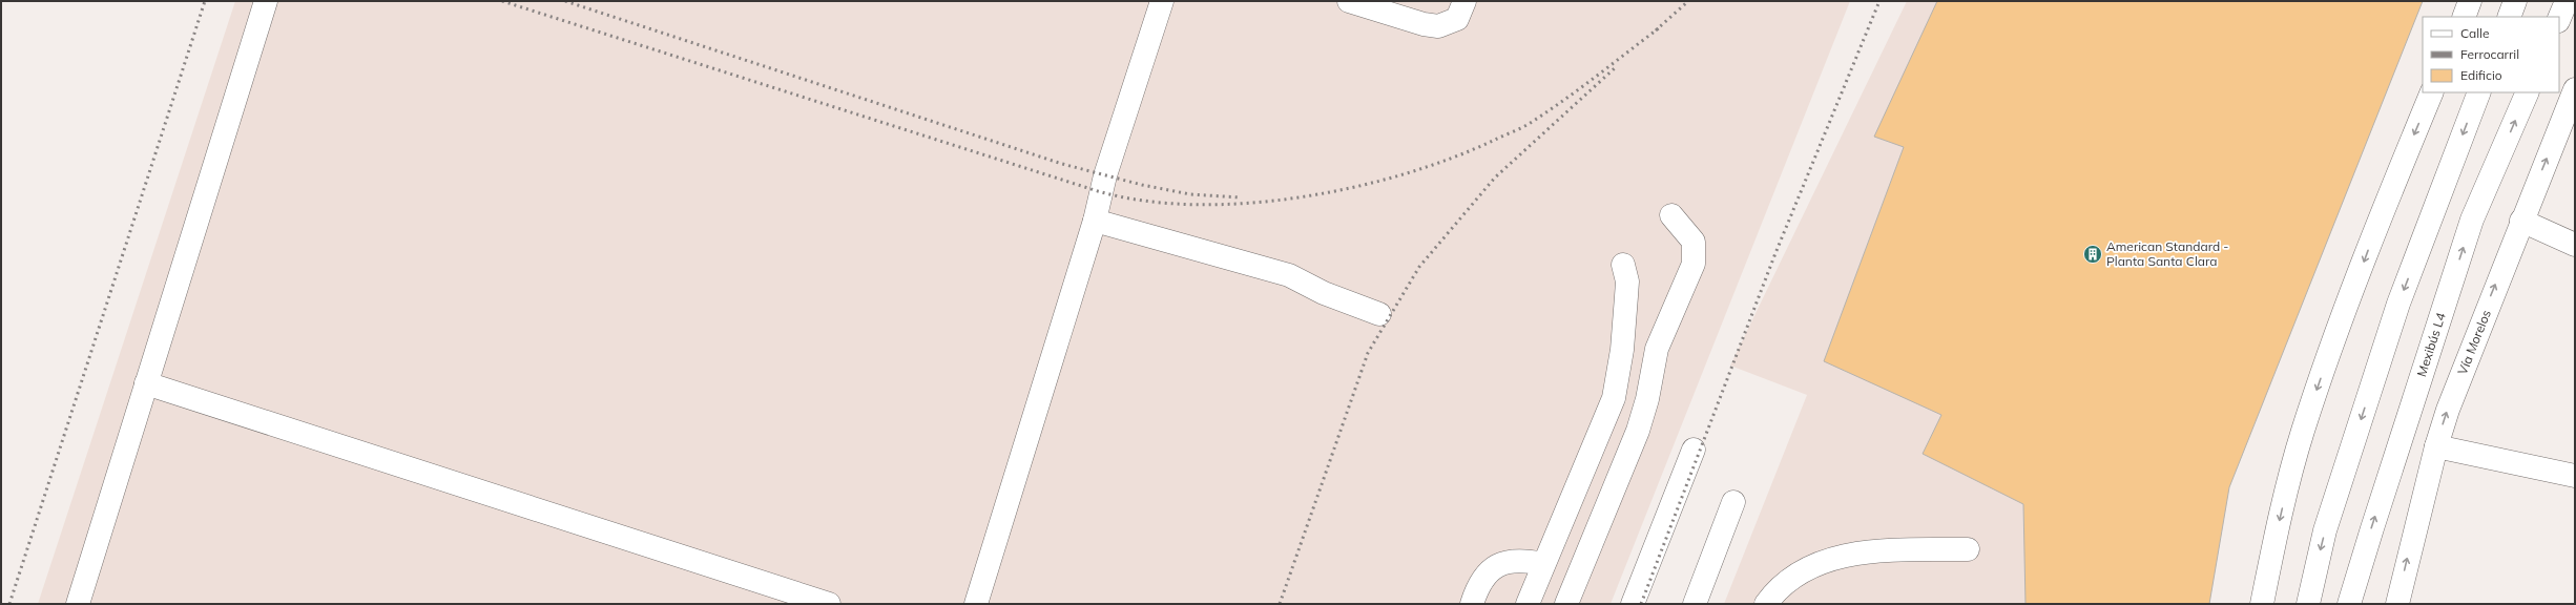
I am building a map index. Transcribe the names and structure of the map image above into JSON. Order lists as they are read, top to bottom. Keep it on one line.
{"streets":{"main road":["Vía Morelos","Mexibús L4"]},"places":{"building":["American Standard - Planta Santa Clara"]},"legend":["Calle","Ferrocarril","Edificio"]}
